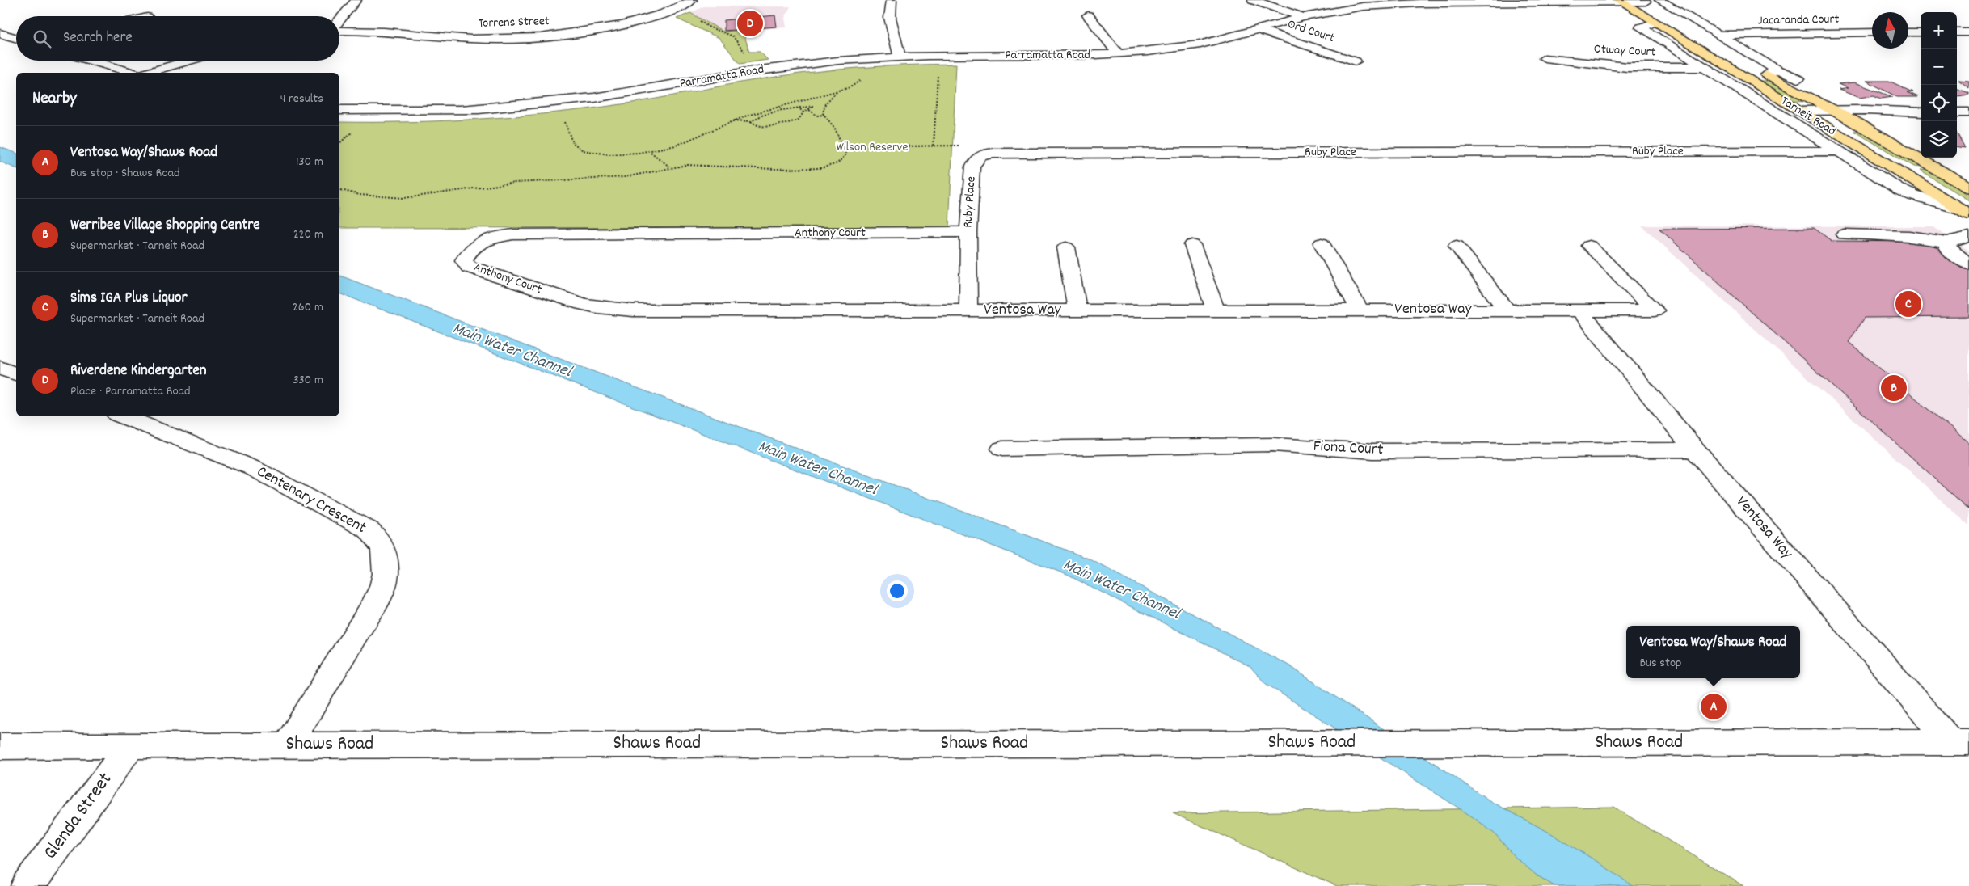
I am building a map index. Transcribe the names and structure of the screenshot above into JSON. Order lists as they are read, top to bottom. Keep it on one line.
{"streets":{"main road":["Tarneit Road"],"street":["Jacaranda Court","Torrens Street","Ord Court","Otway Court","Parramatta Road","Ruby Place","Anthony Court","Ventosa Way","Fiona Court","Centenary Crescent","Shaws Road","Glenda Street"]},"crossings":[["Jacaranda Court","Tarneit Road"],["Ord Court","Parramatta Road"],["Otway Court","Tarneit Road"],["Parramatta Road","Tarneit Road"],["Tarneit Road","Ruby Place"],["Ruby Place","Anthony Court"],["Ruby Place","Ventosa Way"],["Anthony Court","Ventosa Way"],["Ventosa Way","Fiona Court"],["Ventosa Way","Shaws Road"],["Centenary Crescent","Shaws Road"],["Shaws Road","Glenda Street"]],"water":["Main Water Channel"],"parks":["Wilson Reserve"],"north":"top","page":{"pins":["D","C","B","A"],"map_buttons":["+","−"],"search":"Search here","heading":["Nearby","4 results"],"list":[{"mark":"A","name":"Ventosa Way/Shaws Road","note":"Bus stop · Shaws Road","value":"130 m"},{"mark":"B","name":"Werribee Village Shopping Centre","note":"Supermarket · Tarneit Road","value":"220 m"},{"mark":"C","name":"Sims IGA Plus Liquor","note":"Supermarket · Tarneit Road","value":"260 m"},{"mark":"D","name":"Riverdene Kindergarten","note":"Place · Parramatta Road","value":"330 m"}],"popup":["Ventosa Way/Shaws Road","Bus stop"]}}
